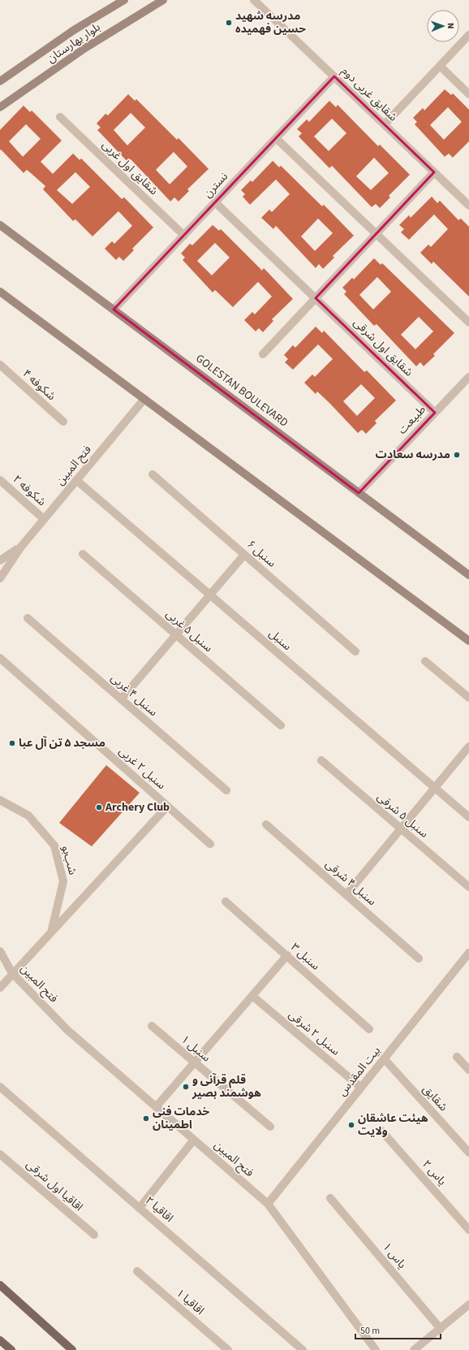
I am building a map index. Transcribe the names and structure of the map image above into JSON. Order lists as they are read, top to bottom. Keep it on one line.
{"streets":{"main road":["بلوار بهارستان","GOLESTAN BOULEVARD"],"street":["شقایق غربی دوم","شقایق اول غربی","نسترن","شقایق اول شرقی","شکوفه ۴","طبیعت","فتح المبین","شکوفه ۲","سنبل ۶","سنبل ۵ غربی","سنبل","سنبل ۴ غربی","سنبل ۲ غربی","سنبل ۵ شرقی","شب‌بو","سنبل ۴ شرقی","سنبل ۳","سنبل ۲ شرقی","سنبل ۱","بیت المقدس","شقایق","یاس ۲","اقاقیا اول شرقی","اقاقیا ۲","یاس ۱","اقاقیا ۱"]},"crossings":[["شقایق غربی دوم","نسترن"],["شقایق اول غربی","نسترن"],["نسترن","GOLESTAN BOULEVARD"],["شقایق اول شرقی","طبیعت"],["GOLESTAN BOULEVARD","طبیعت"],["فتح المبین","شکوفه ۲"],["فتح المبین","سنبل"],["فتح المبین","بیت المقدس"],["سنبل ۲ شرقی","بیت المقدس"],["بیت المقدس","شقایق"]],"places":["مدرسه شهید حسین فهمیده","مدرسه سعادت","مسجد ۵ تن آل عبا","Archery Club","قلم قرآنی و هوشمند بصیر","خدمات فنی اطمینان","هیئت عاشقان ولایت"],"scale_bar":"50 m","north":"right"}
